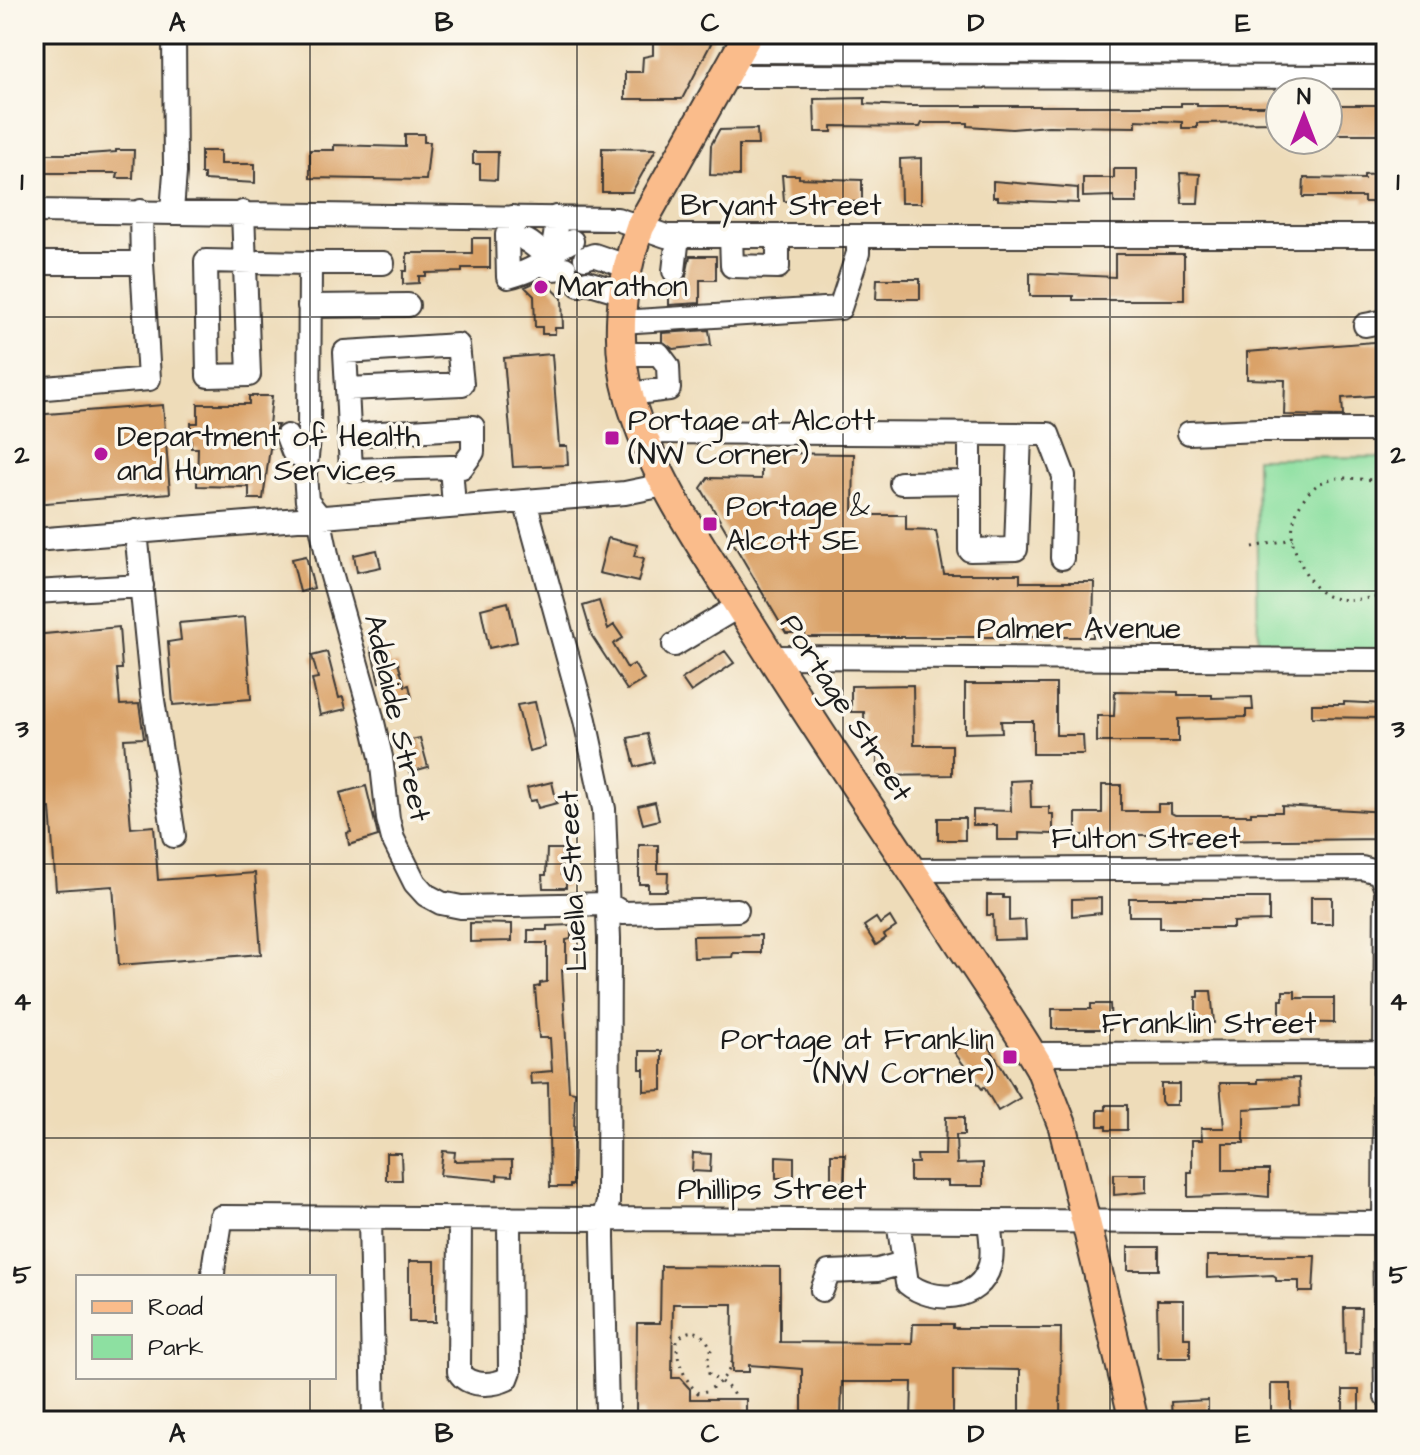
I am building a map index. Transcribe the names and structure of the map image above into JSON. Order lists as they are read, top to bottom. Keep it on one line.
{"streets":{"main road":["Portage Street"],"street":["Bryant Street","Palmer Avenue","Adelaide Street","Fulton Street","Luella Street","Franklin Street","Phillips Street"]},"crossings":[["Bryant Street","Portage Street"],["Palmer Avenue","Portage Street"],["Portage Street","Fulton Street"],["Portage Street","Franklin Street"],["Portage Street","Phillips Street"],["Adelaide Street","Luella Street"],["Luella Street","Phillips Street"]],"places":{"other":["Marathon","Department of Health and Human Services"],"transit":["Portage at Alcott (NW Corner)","Portage & Alcott SE","Portage at Franklin (NW Corner)"]},"legend":["Road","Park"],"north":"top","grid":{"columns":["A","B","C","D","E"],"rows":["1","2","3","4","5"]}}
